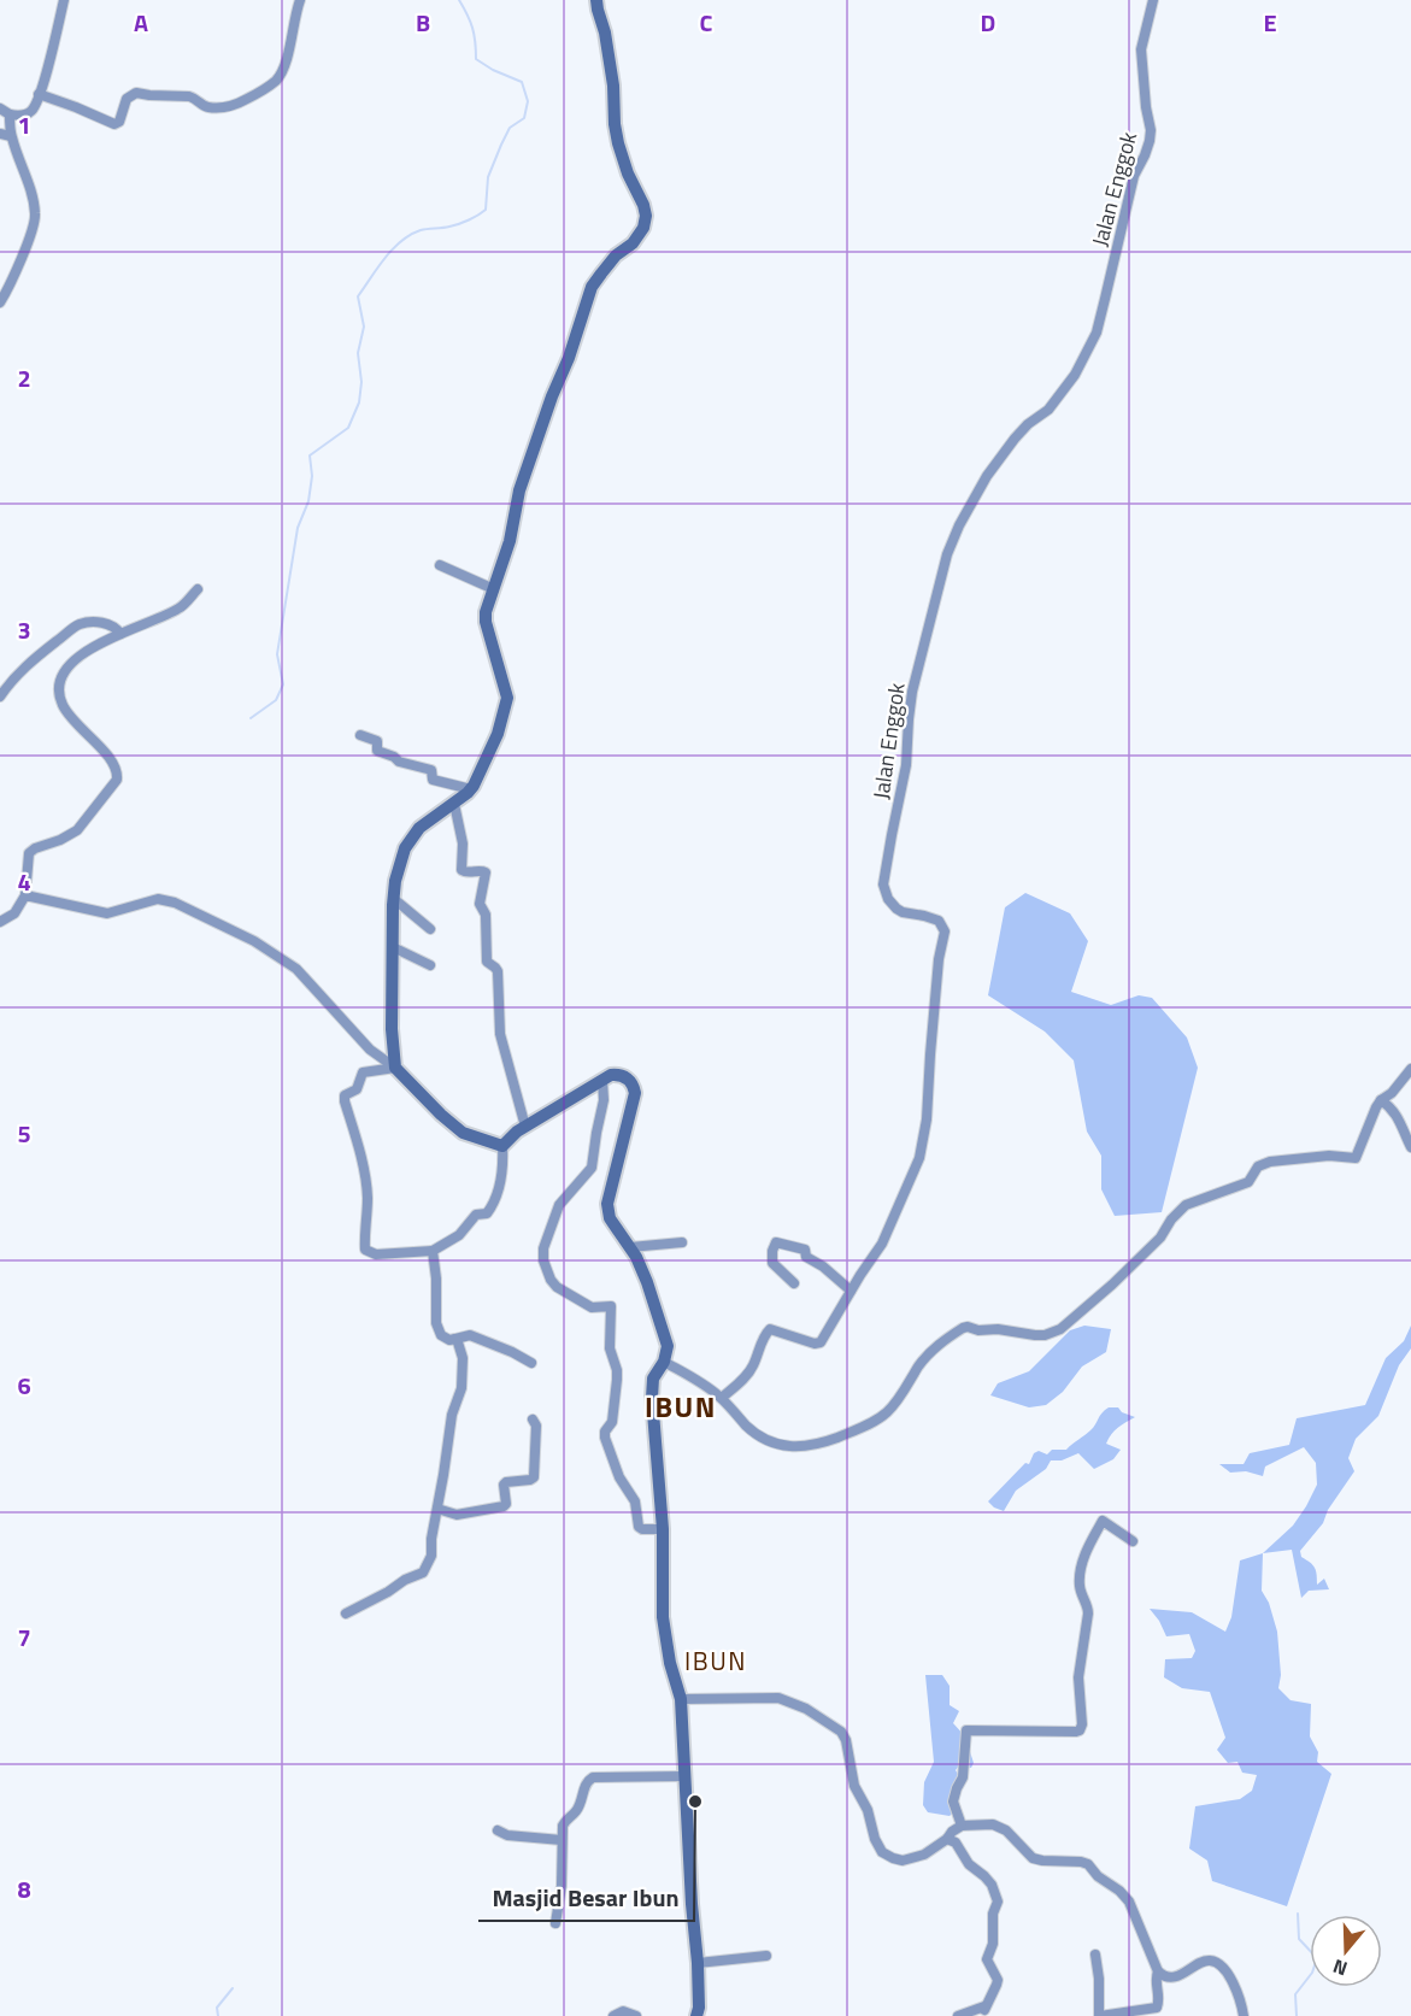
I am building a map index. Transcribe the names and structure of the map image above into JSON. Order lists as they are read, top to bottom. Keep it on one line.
{"streets":{"street":["Jalan Enggok"]},"districts":["IBUN","IBUN"],"places":["Masjid Besar Ibun"],"north":"bottom","grid":{"columns":["A","B","C","D","E"],"rows":["1","2","3","4","5","6","7","8"]}}
